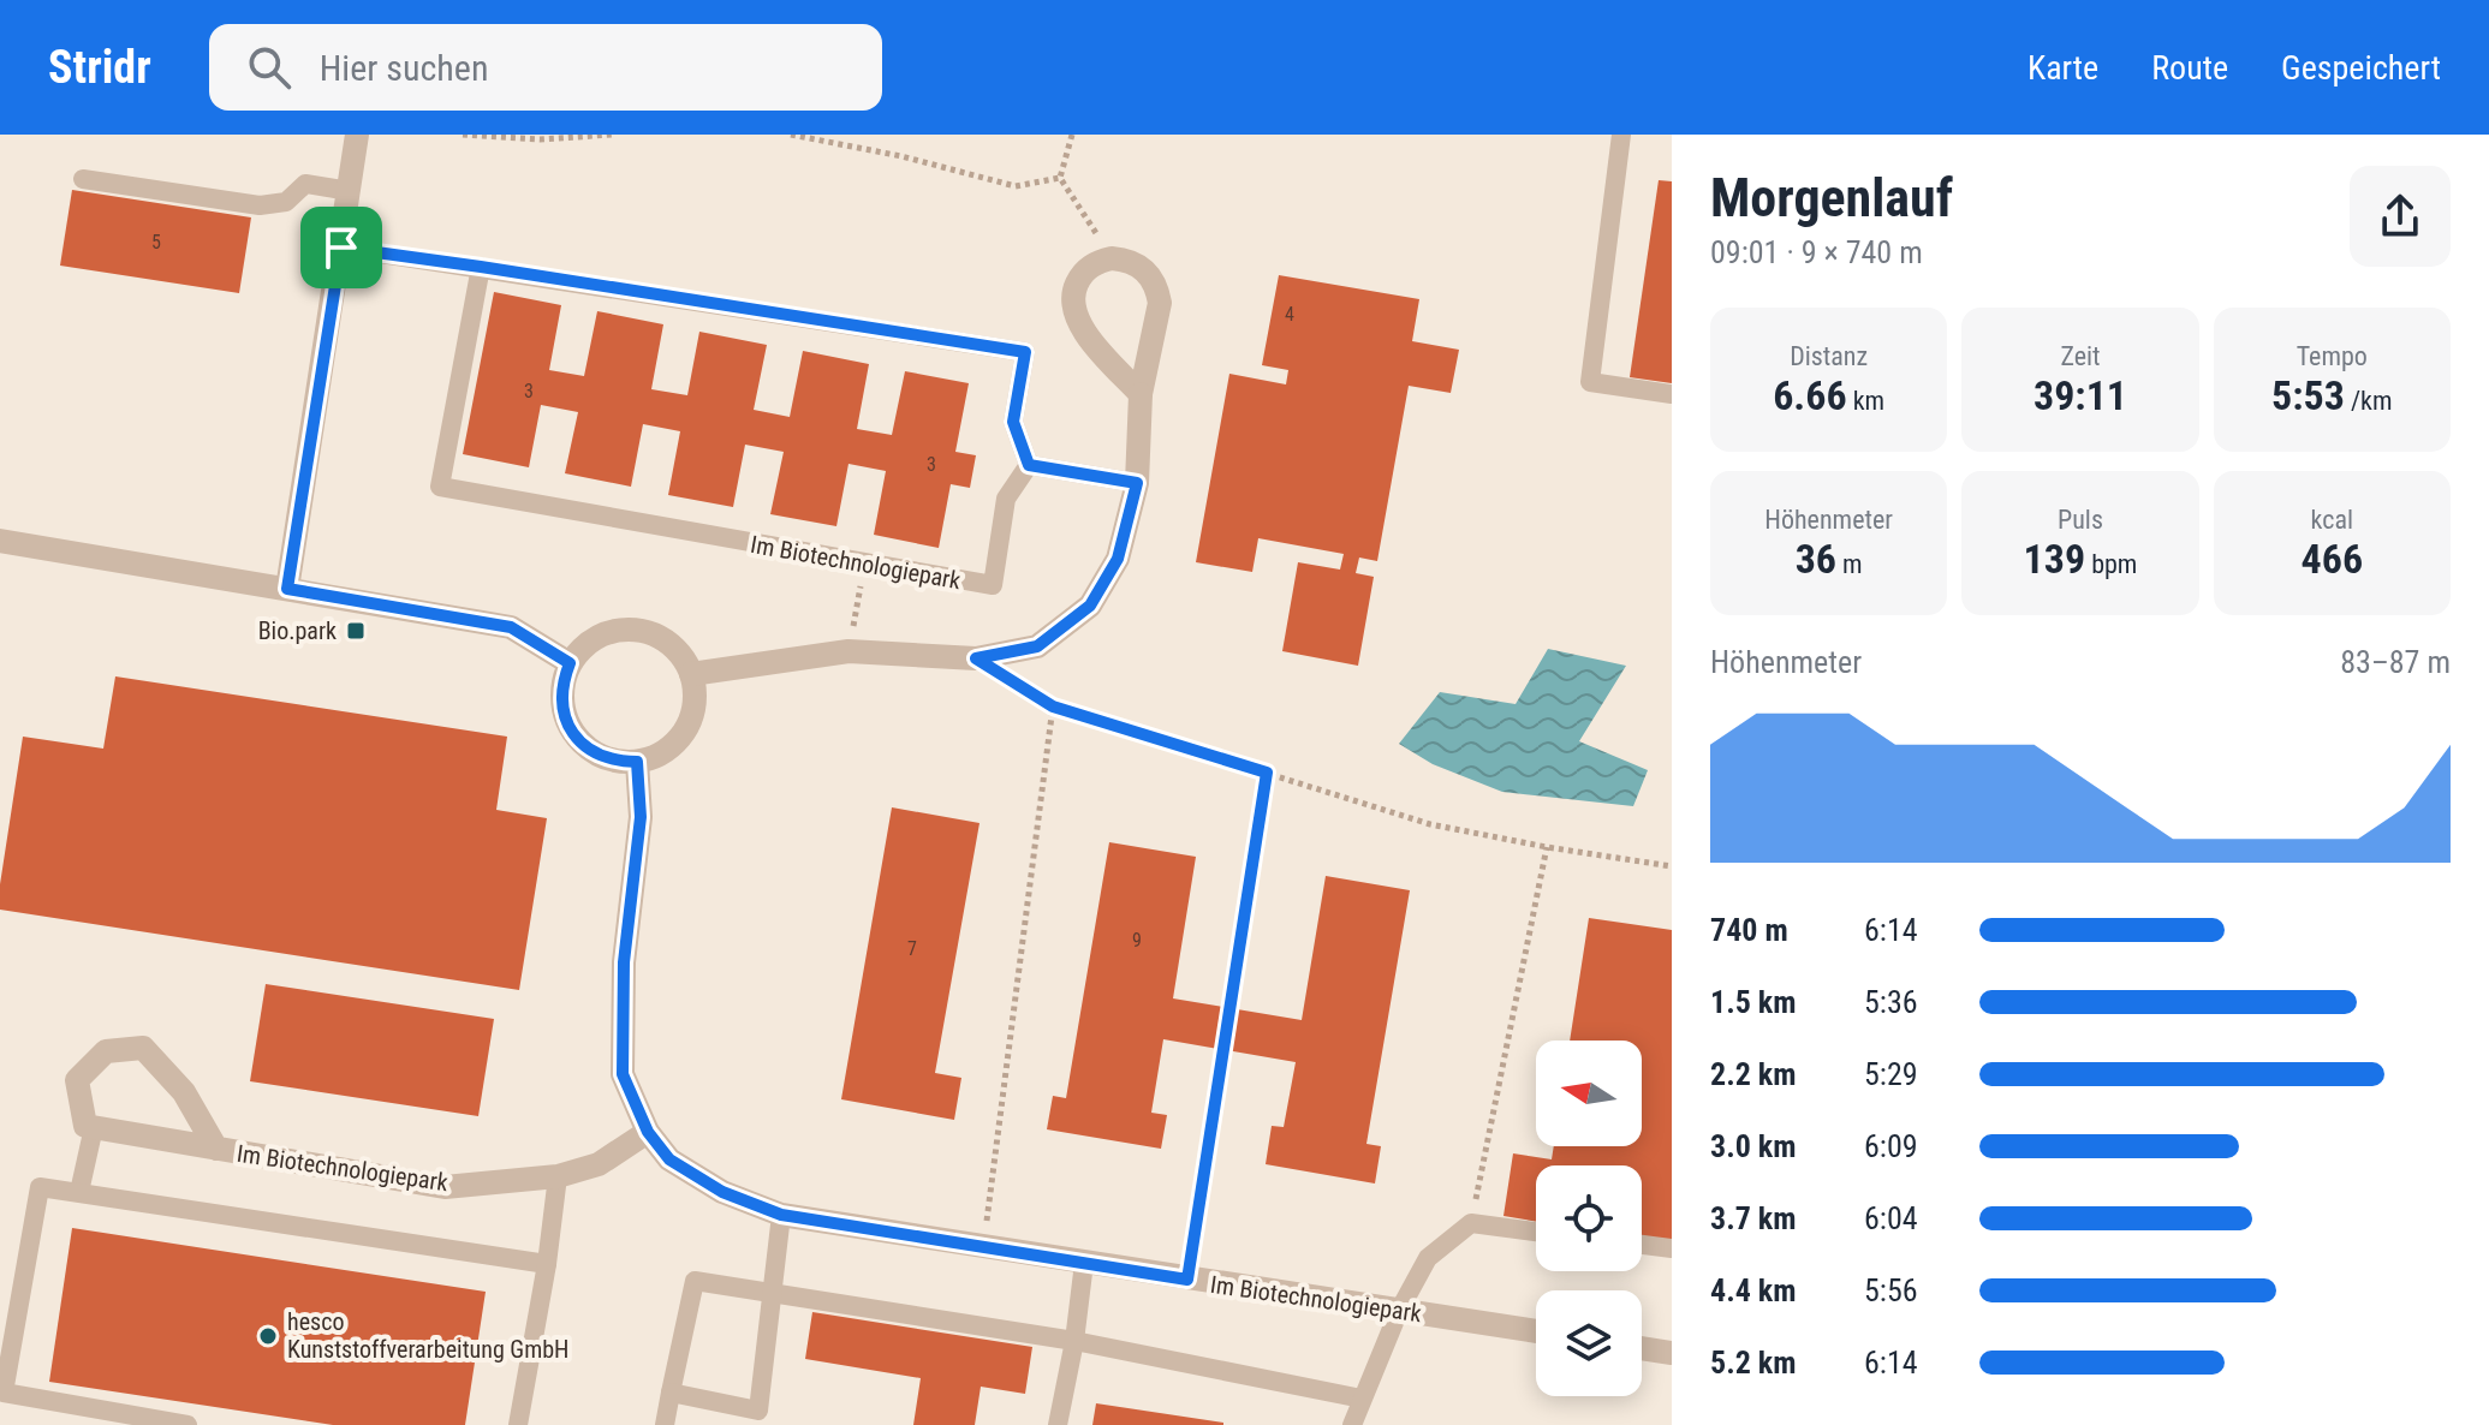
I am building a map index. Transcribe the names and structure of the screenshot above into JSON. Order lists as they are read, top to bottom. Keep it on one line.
{"streets":{"street":["Im Biotechnologiepark"]},"places":{"transit":["Bio.park"],"other":["hesco Kunststoffverarbeitung GmbH"]},"house_numbers":["5","4","3","3","9","7"],"north":"left","page":{"header":"Stridr","search":"Hier suchen","nav":["Karte","Route","Gespeichert"],"heading":["Morgenlauf","09:01 · 9 × 740 m"],"stats":[["Distanz","6.66 km"],["Zeit","39:11"],["Tempo","5:53 /km"],["Höhenmeter","36 m"],["Puls","139 bpm"],["kcal","466"]],"chart":["Höhenmeter","83–87 m"],"list":[{"name":"740 m","note":"6:14"},{"name":"1.5 km","note":"5:36"},{"name":"2.2 km","note":"5:29"},{"name":"3.0 km","note":"6:09"},{"name":"3.7 km","note":"6:04"},{"name":"4.4 km","note":"5:56"},{"name":"5.2 km","note":"6:14"}]}}
